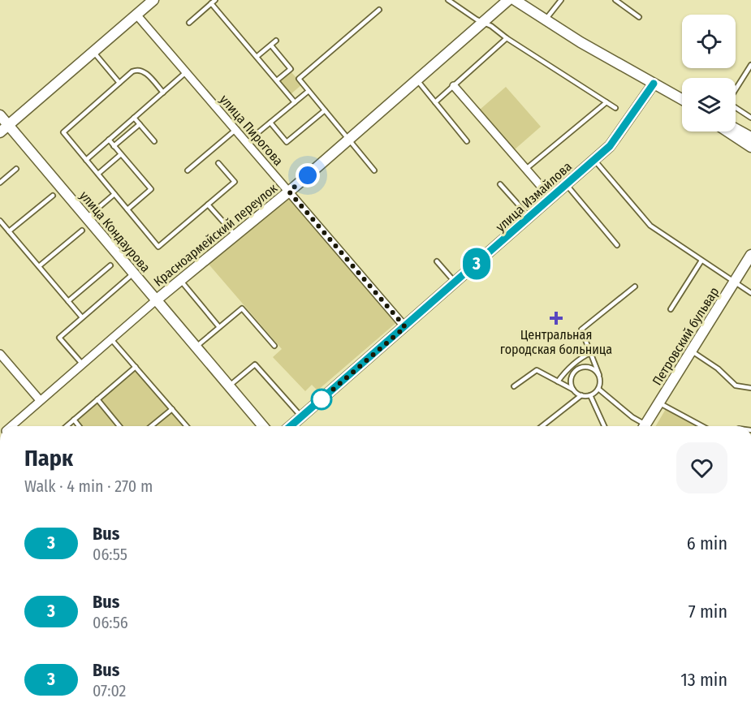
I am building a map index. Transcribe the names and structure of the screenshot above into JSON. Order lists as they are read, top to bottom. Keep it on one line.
{"streets":{"street":["улица Пирогова","улица Измайлова","улица Кондаурова","Красноармейский переулок","Петровский бульвар"]},"crossings":[["улица Пирогова","улица Измайлова"],["улица Пирогова","Красноармейский переулок"],["улица Кондаурова","Красноармейский переулок"]],"places":{"health":["Центральная городская больница"]},"lines":["bus line 3"],"page":{"on_map":"3","heading":["Парк","Walk · 4 min · 270 m"],"list":[{"mark":"3","name":"Bus","note":"06:55","value":"6 min"},{"mark":"3","name":"Bus","note":"06:56","value":"7 min"},{"mark":"3","name":"Bus","note":"07:02","value":"13 min"}]}}
